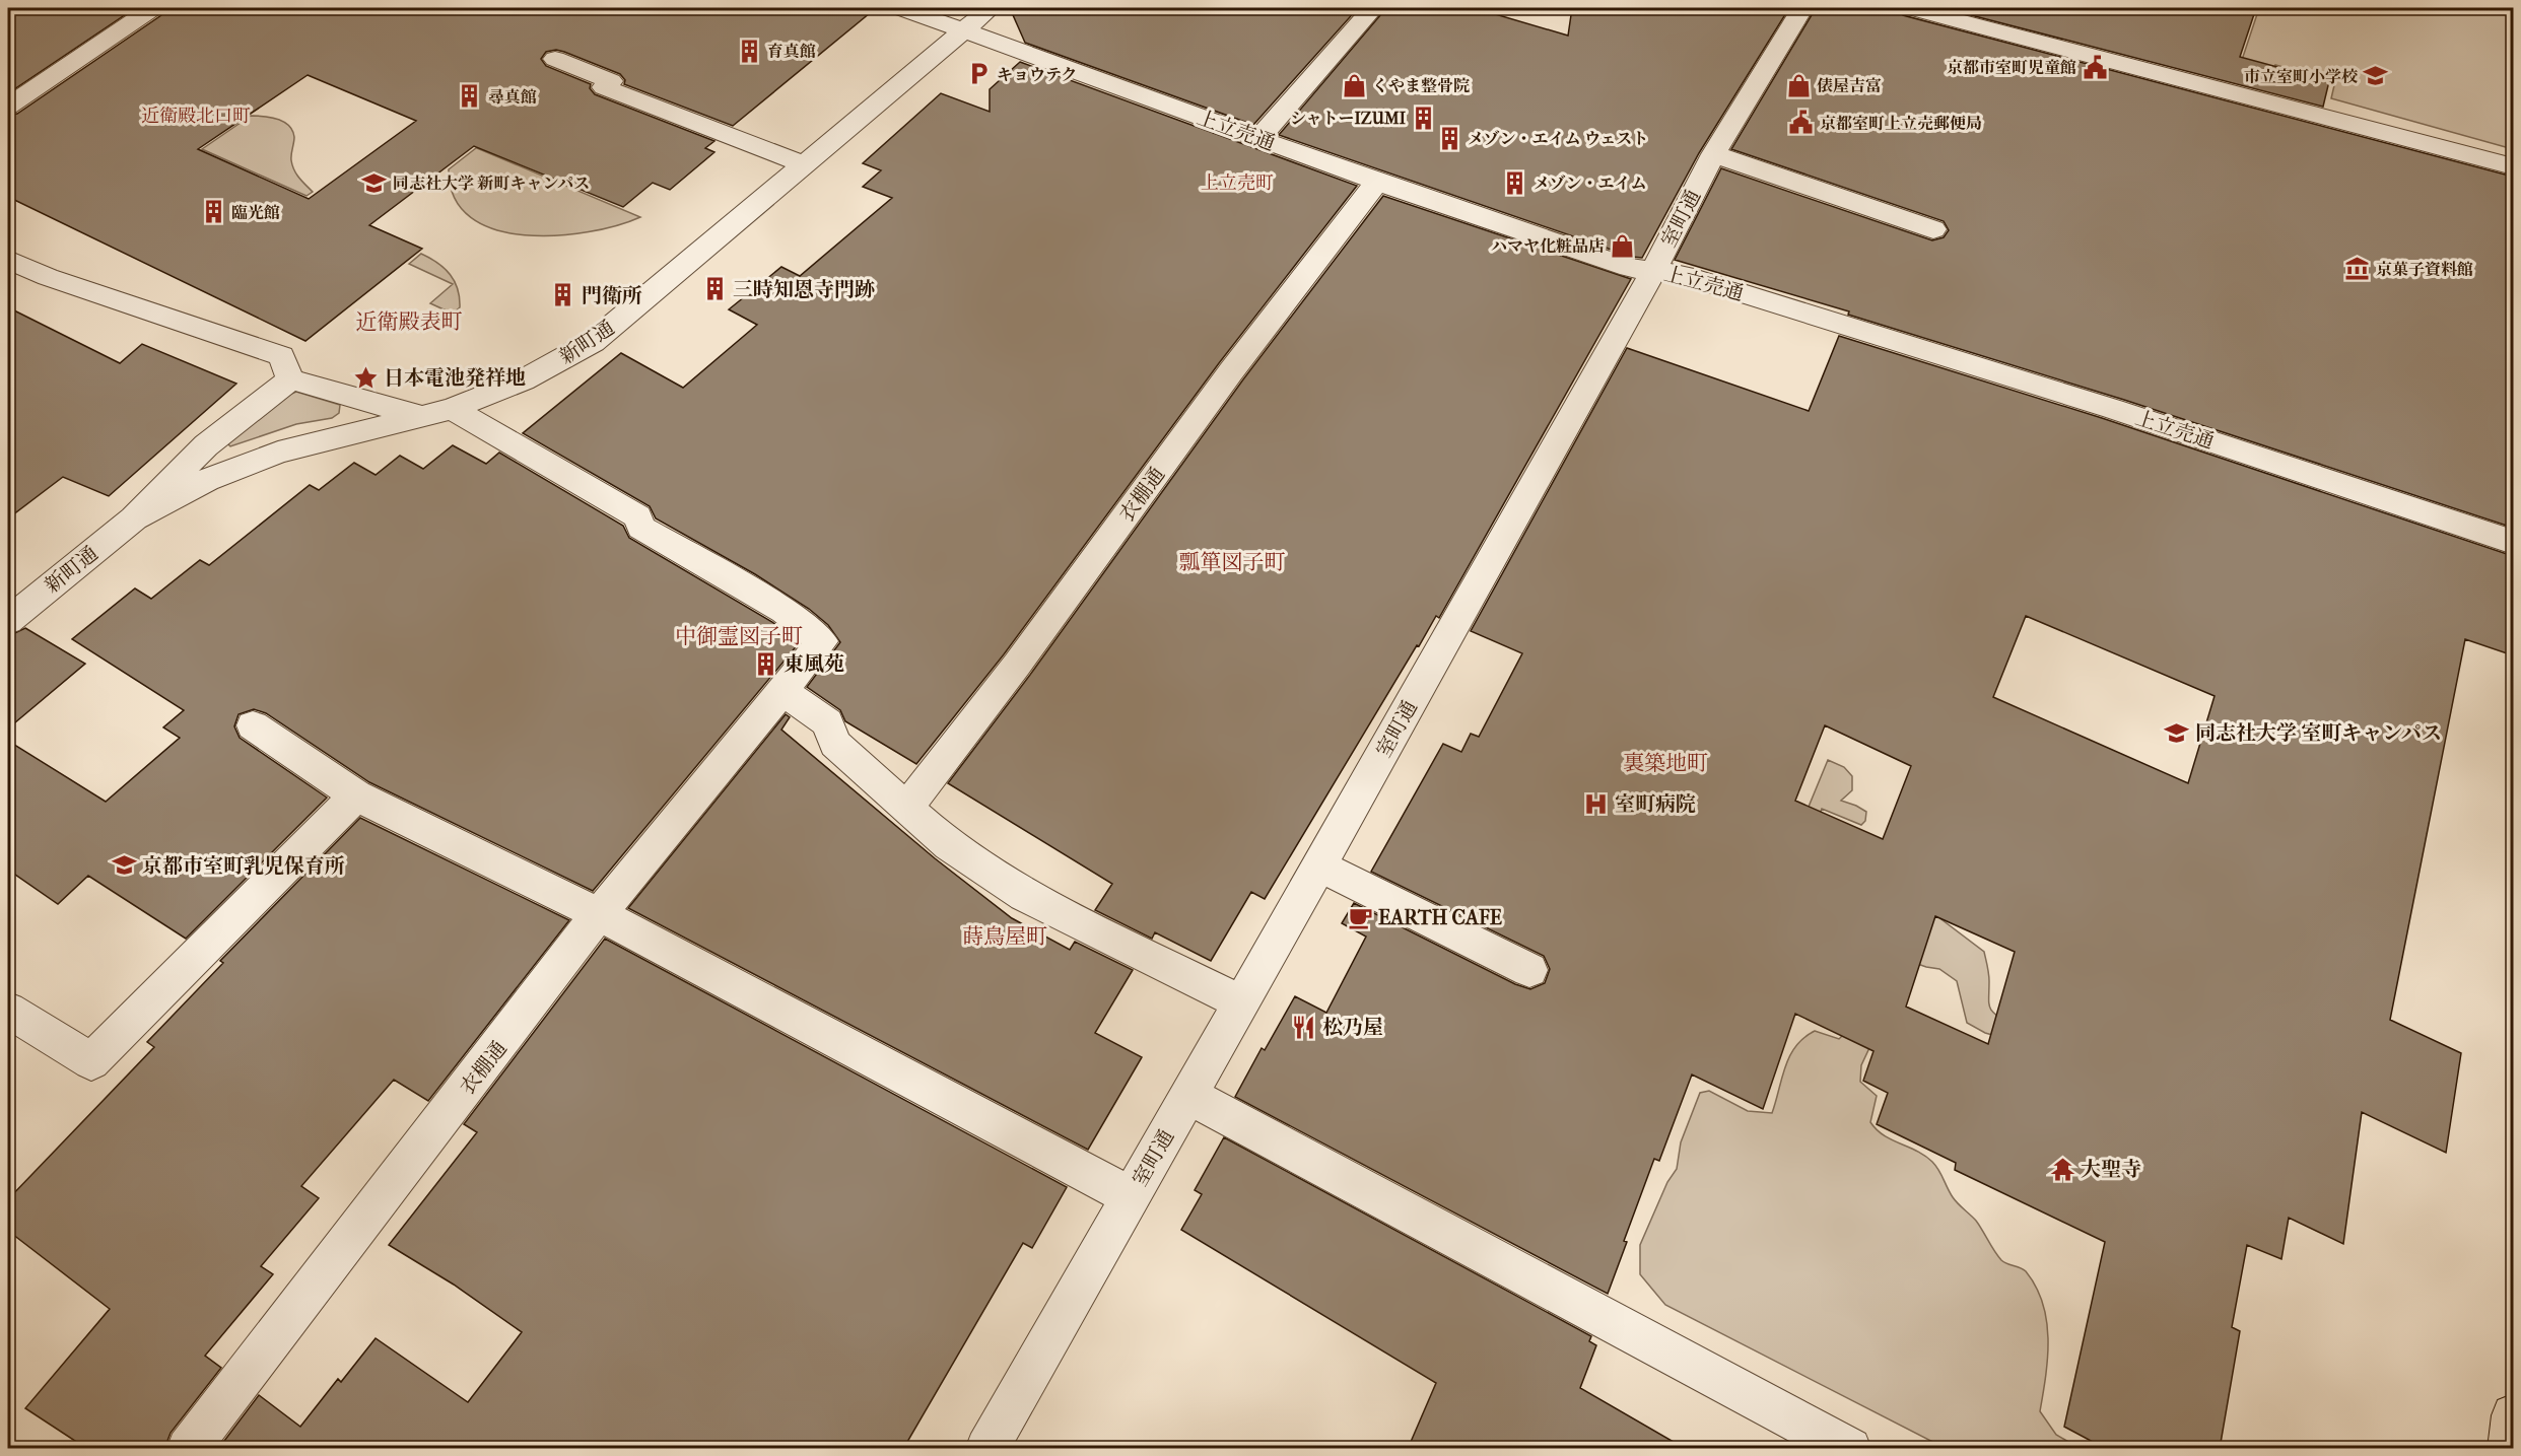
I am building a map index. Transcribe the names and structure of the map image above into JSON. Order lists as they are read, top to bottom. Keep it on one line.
{"streets":{"street":["上立売通","室町通","新町通","衣棚通"]},"crossings":[["上立売通","室町通"],["上立売通","新町通"],["上立売通","衣棚通"],["新町通","衣棚通"]],"districts":["近衛殿北口町","上立売町","近衛殿表町","瓢箪図子町","中御霊図子町","裏築地町","蒔鳥屋町"],"places":{"building":["育真館","尋真館","シャトーIZUMI","メゾン・エイム ウェスト","メゾン・エイム","臨光館","三時知恩寺門跡","門衛所","東風苑"],"public building":["京都市室町児童館","京都室町上立売郵便局"],"parking":["キョウテク"],"school or university":["市立室町小学校","同志社大学 新町キャンパス","同志社大学 室町キャンパス","京都市室町乳児保育所"],"shop":["くやま整骨院","俵屋吉富","ハマヤ化粧品店"],"museum":["京菓子資料館"],"place":["日本電池発祥地"],"hospital":["室町病院"],"cafe":["EARTH CAFE"],"restaurant":["松乃屋"],"temple":["大聖寺"]}}
